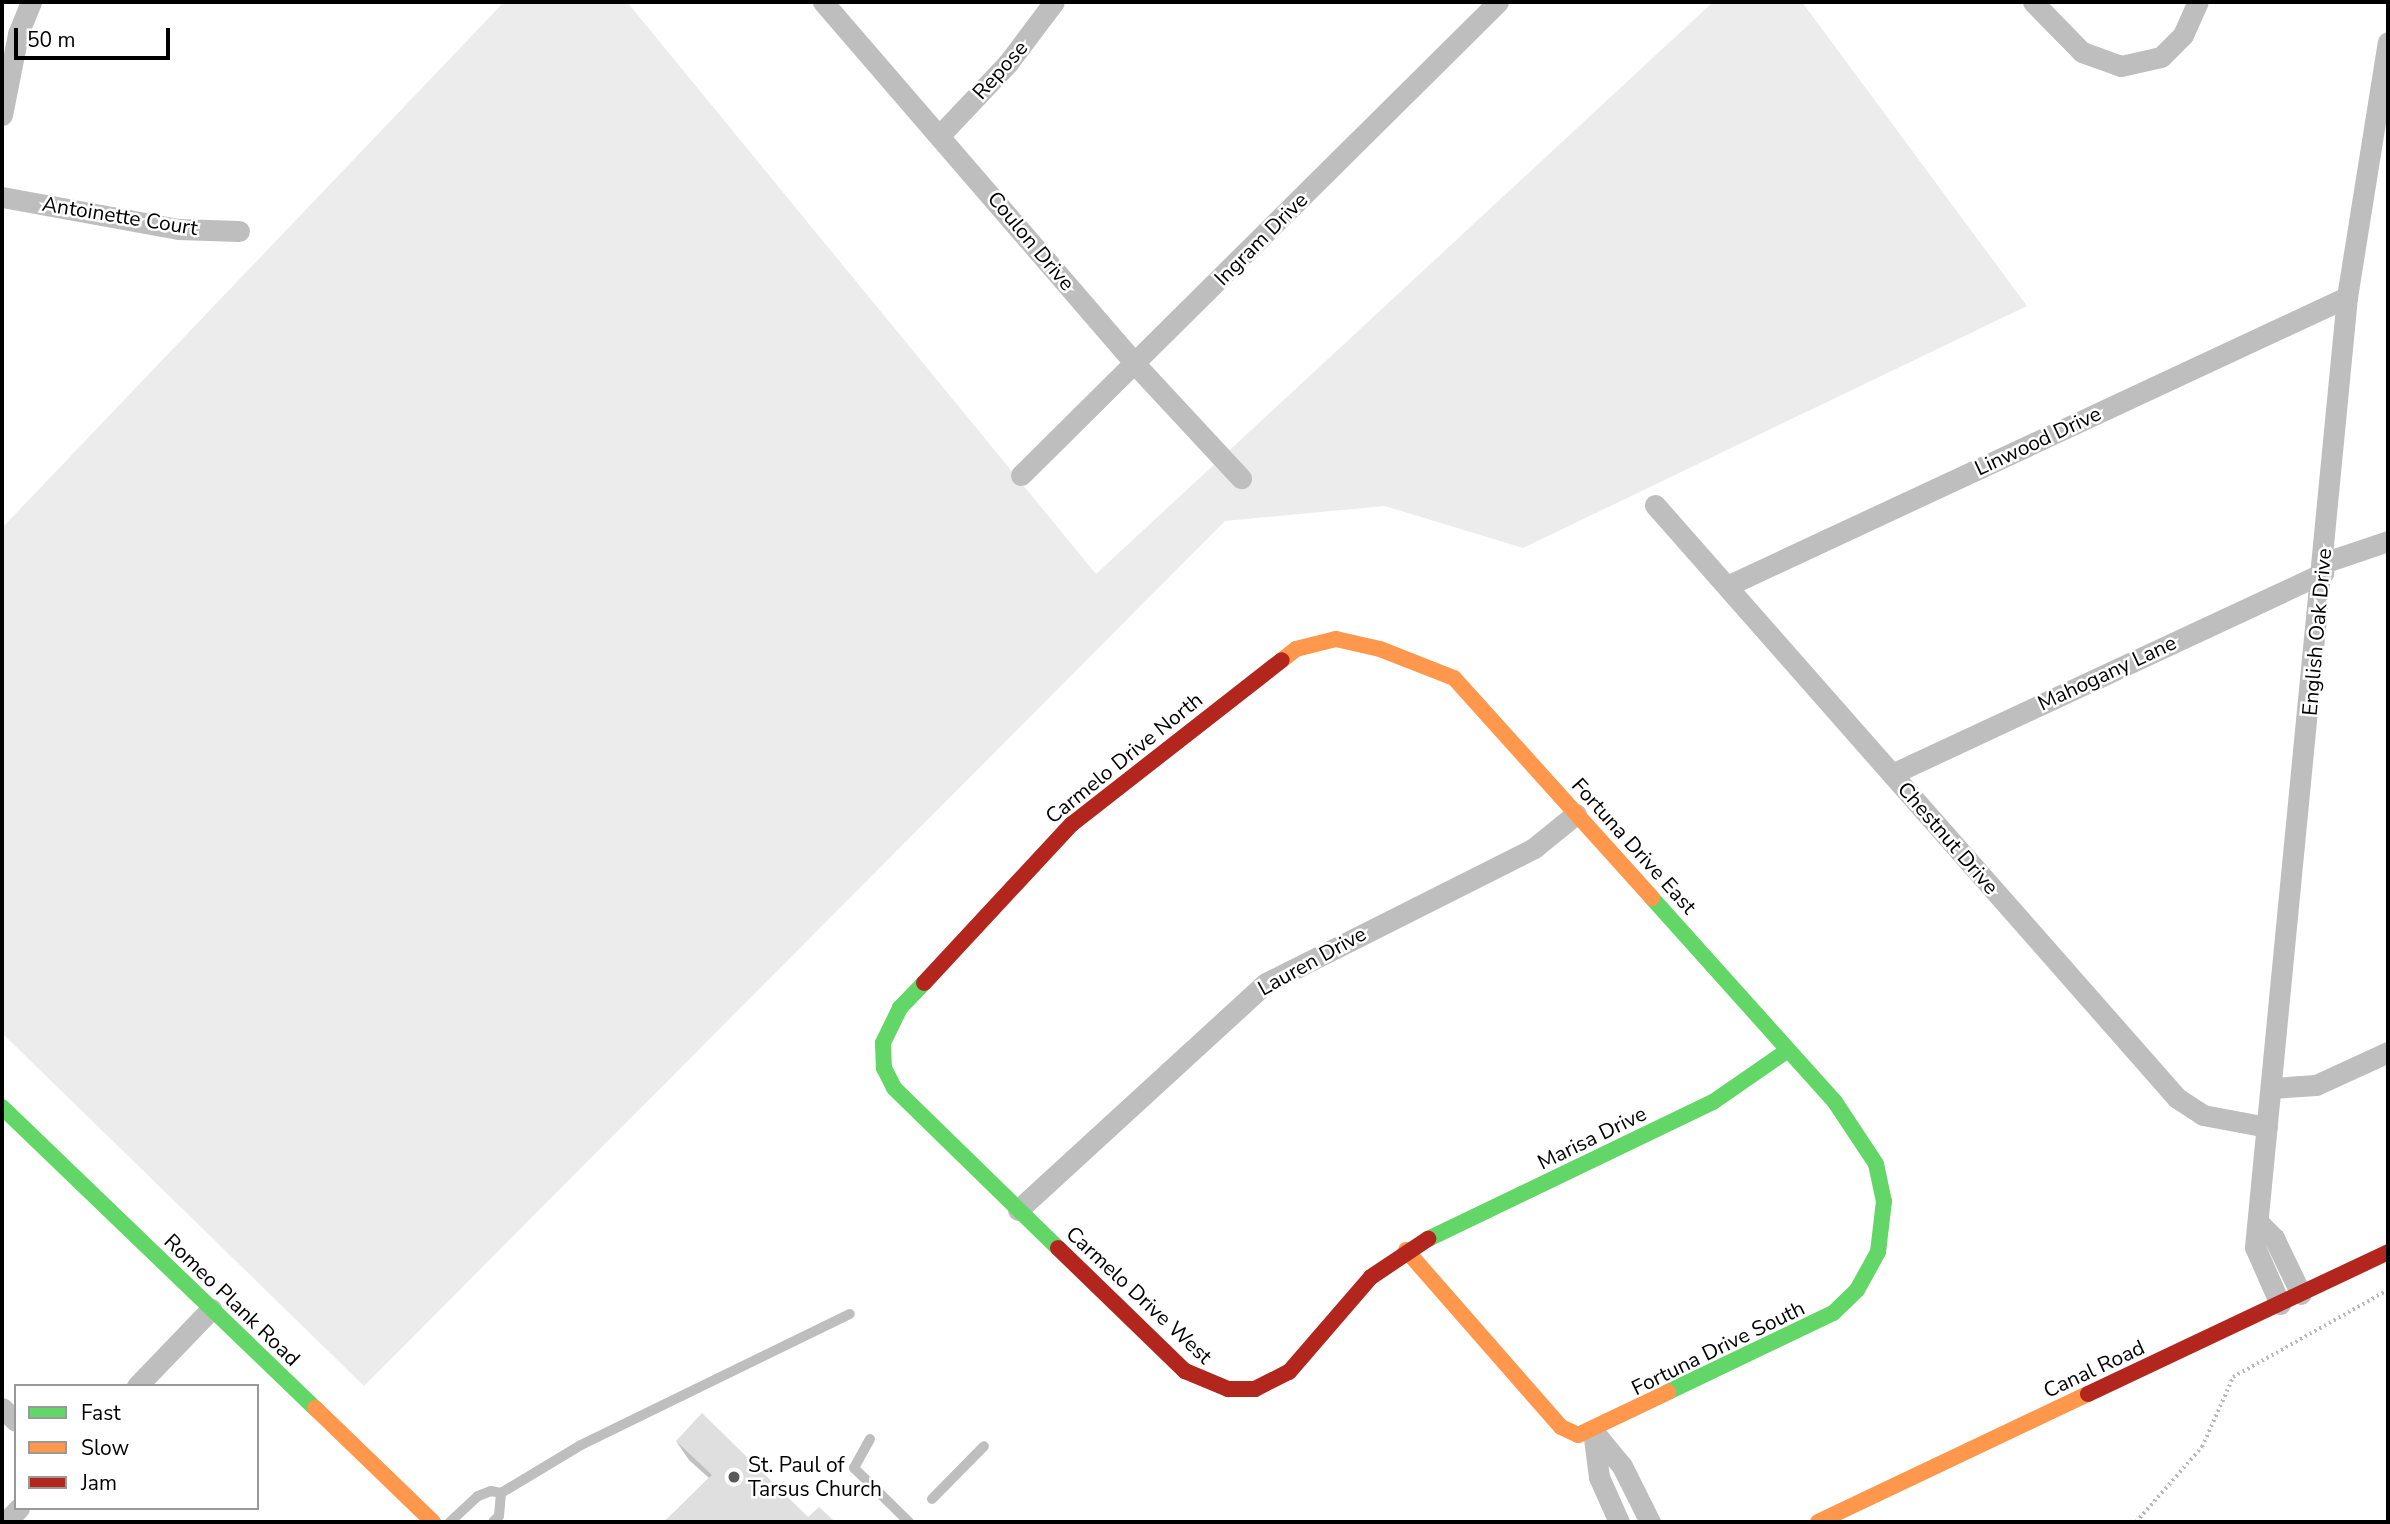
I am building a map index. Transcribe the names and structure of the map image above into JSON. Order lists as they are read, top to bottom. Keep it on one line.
{"streets":{"street":["Repose","Antoinette Court","Ingram Drive","Coulon Drive","Linwood Drive","English Oak Drive","Mahogany Lane","Carmelo Drive North","Chestnut Drive","Fortuna Drive East","Lauren Drive","Marisa Drive","Carmelo Drive West","Romeo Plank Road","Fortuna Drive South","Canal Road"]},"crossings":[["Repose","Coulon Drive"],["Ingram Drive","Coulon Drive"],["Linwood Drive","English Oak Drive"],["Linwood Drive","Chestnut Drive"],["English Oak Drive","Mahogany Lane"],["English Oak Drive","Chestnut Drive"],["English Oak Drive","Canal Road"],["Mahogany Lane","Chestnut Drive"],["Carmelo Drive North","Fortuna Drive East"],["Carmelo Drive North","Carmelo Drive West"],["Fortuna Drive East","Lauren Drive"],["Fortuna Drive East","Marisa Drive"],["Fortuna Drive East","Fortuna Drive South"],["Lauren Drive","Carmelo Drive West"],["Marisa Drive","Carmelo Drive West"]],"places":["St. Paul of Tarsus Church"],"legend":["Fast","Slow","Jam"],"scale_bar":"50 m"}
